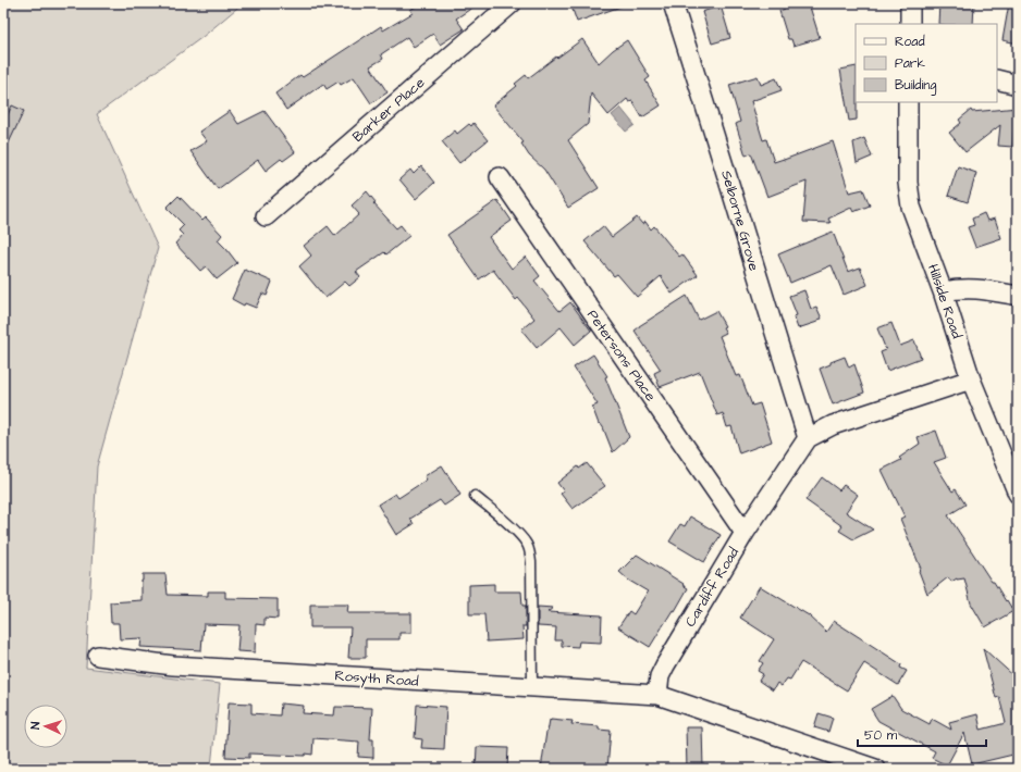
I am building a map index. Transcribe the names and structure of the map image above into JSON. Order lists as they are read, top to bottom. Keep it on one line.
{"streets":{"street":["Barker Place","Selborne Grove","Hillside Road","Petersons Place","Cardiff Road","Rosyth Road"]},"crossings":[["Selborne Grove","Cardiff Road"],["Petersons Place","Cardiff Road"],["Cardiff Road","Rosyth Road"]],"legend":["Road","Park","Building"],"scale_bar":"50 m","north":"left"}
